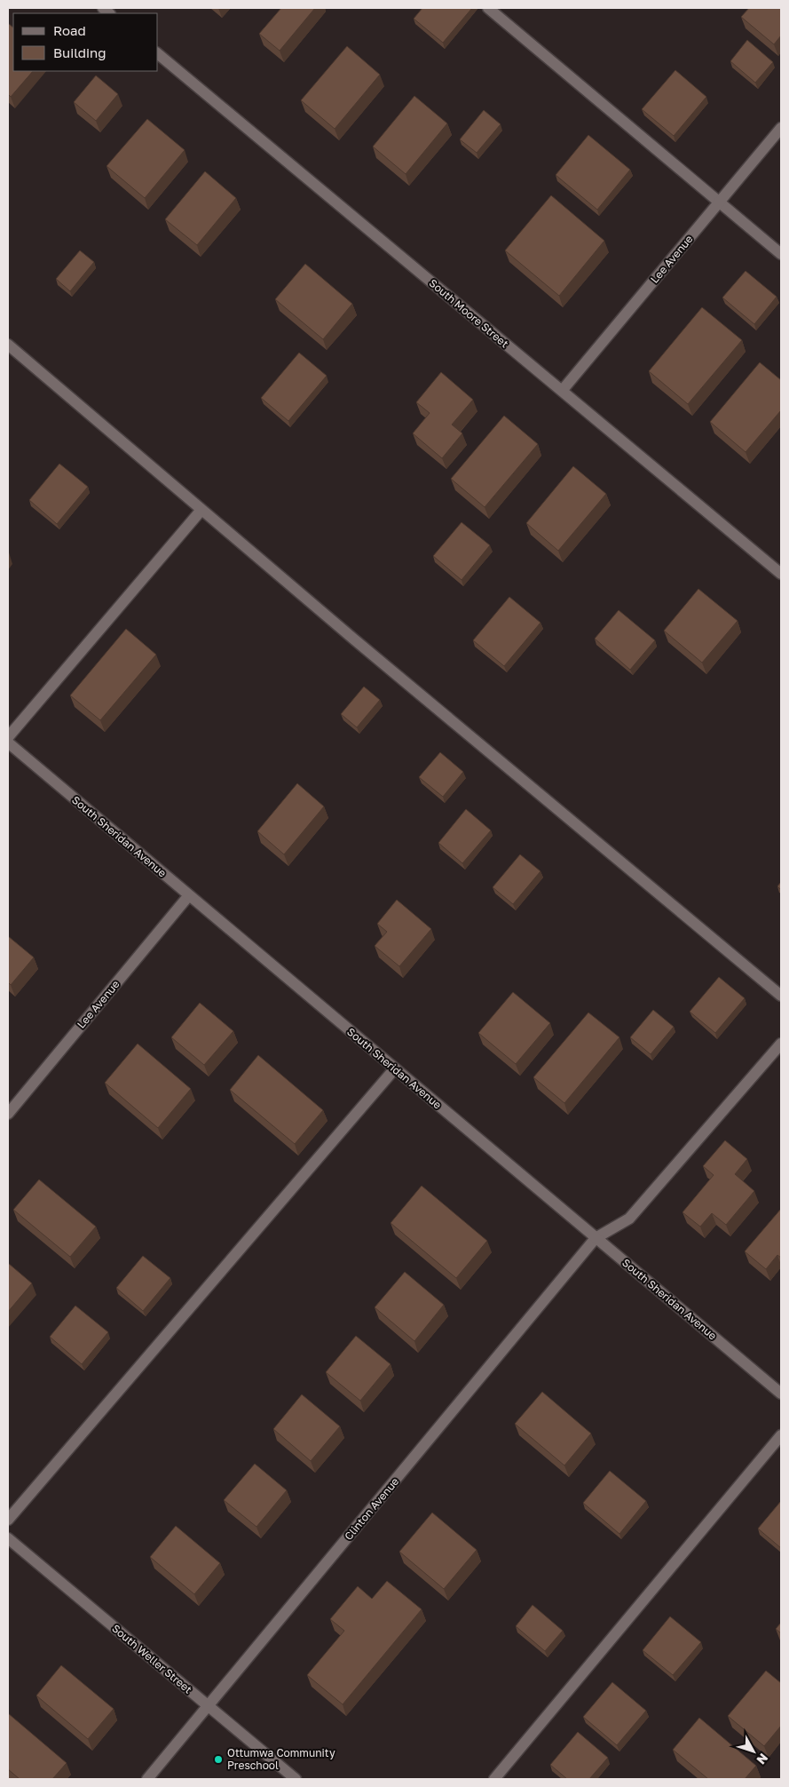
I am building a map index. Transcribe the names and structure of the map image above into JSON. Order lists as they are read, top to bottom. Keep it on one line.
{"streets":{"street":["Lee Avenue","South Moore Street","South Sheridan Avenue","Clinton Avenue","South Weller Street"]},"crossings":[["Lee Avenue","South Moore Street"],["Lee Avenue","South Sheridan Avenue"],["South Sheridan Avenue","Clinton Avenue"],["Clinton Avenue","South Weller Street"]],"places":["Ottumwa Community Preschool"],"legend":["Road","Building"],"north":"bottom right"}
